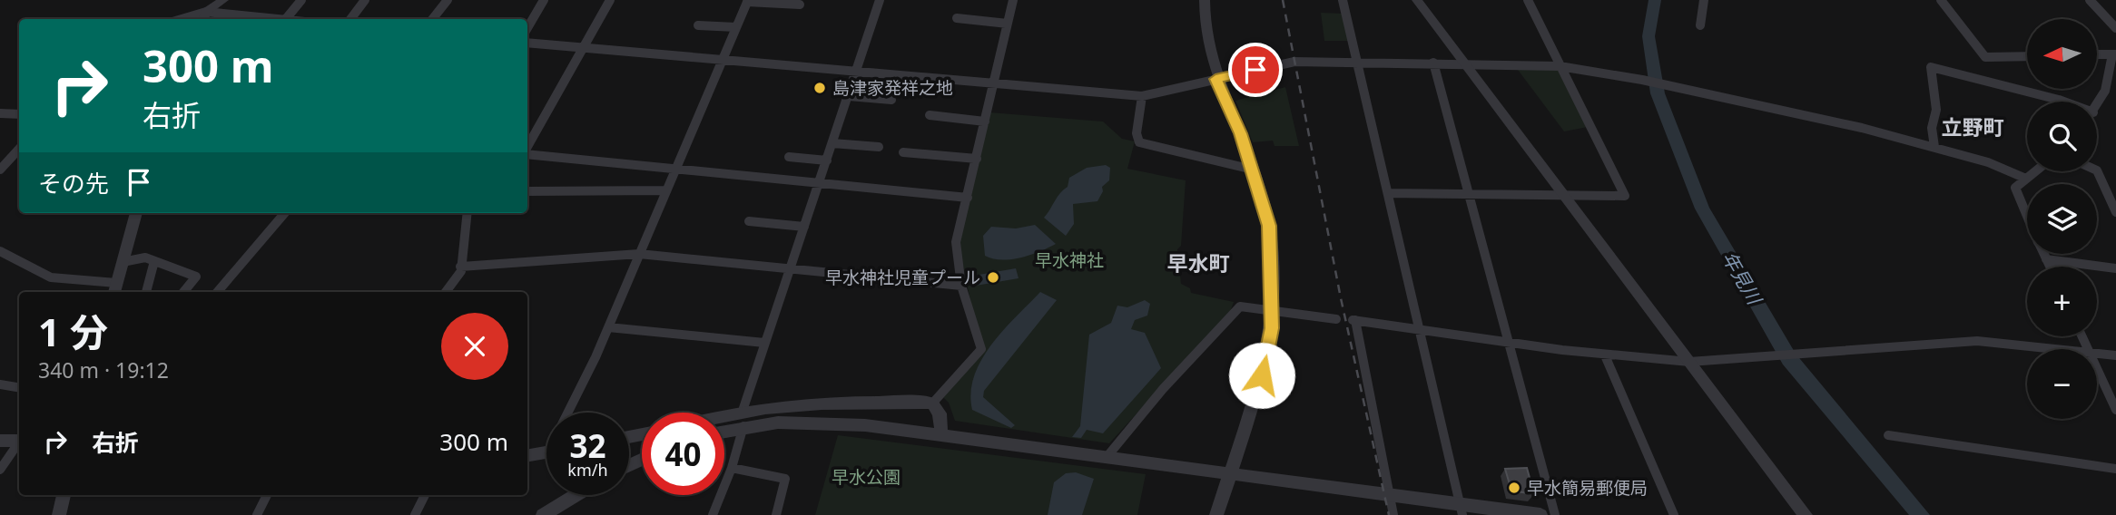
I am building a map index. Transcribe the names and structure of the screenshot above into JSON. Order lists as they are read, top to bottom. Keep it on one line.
{"districts":["立野町","早水町"],"water":["年見川"],"parks":["早水神社","早水公園"],"places":["島津家発祥之地","早水神社児童プール","早水簡易郵便局"],"north":"left","page":{"map_buttons":["+","−"],"turn":["300 m","右折"],"then":"その先","heading":["1 分","340 m · 19:12"],"list":[{"name":"右折","value":"300 m"}],"speed":"32 km/h","limit":"40"}}
